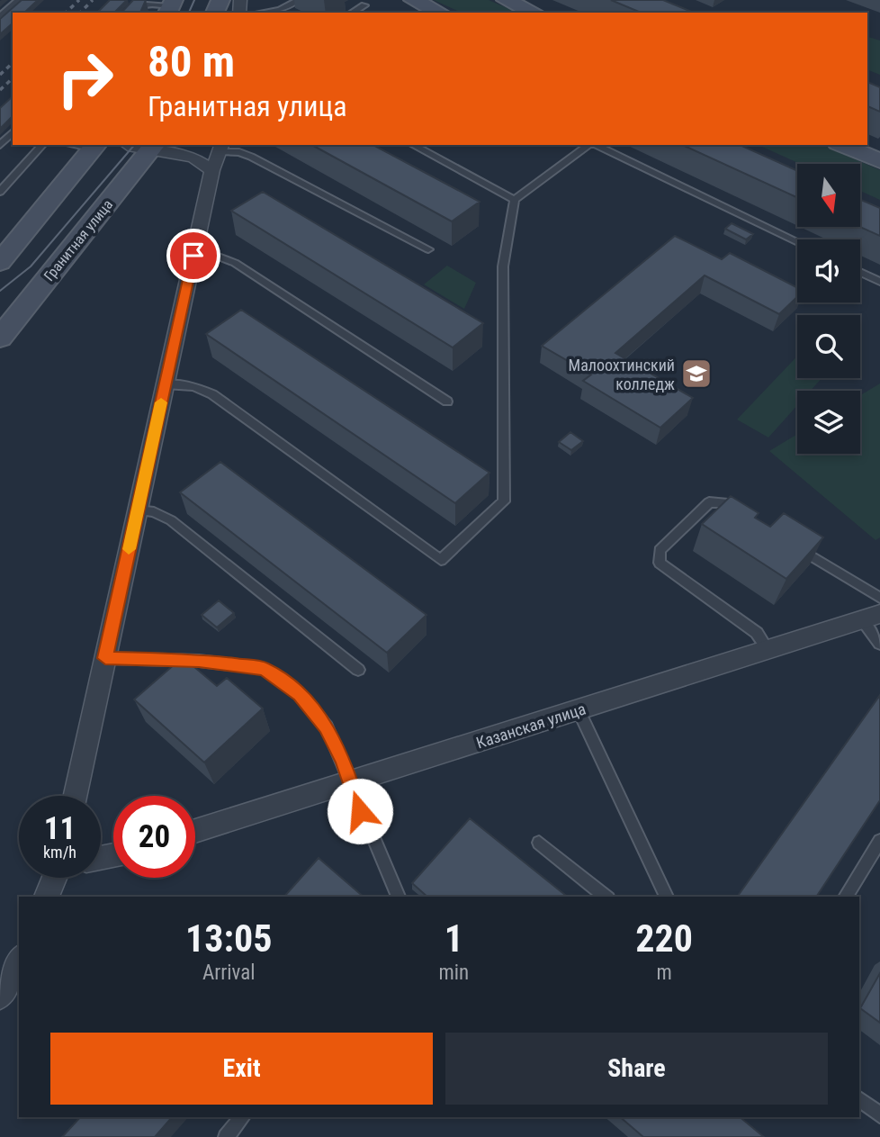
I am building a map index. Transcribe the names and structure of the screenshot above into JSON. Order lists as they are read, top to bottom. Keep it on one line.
{"streets":{"street":["Гранитная улица","Казанская улица"]},"places":{"school or university":["Малоохтинский колледж"]},"north":"bottom","page":{"turn":["80 m","Гранитная улица"],"speed":"11 km/h","limit":"20","eta":["13:05","Arrival","1","min","220","m"],"buttons":["Exit","Share"]}}
